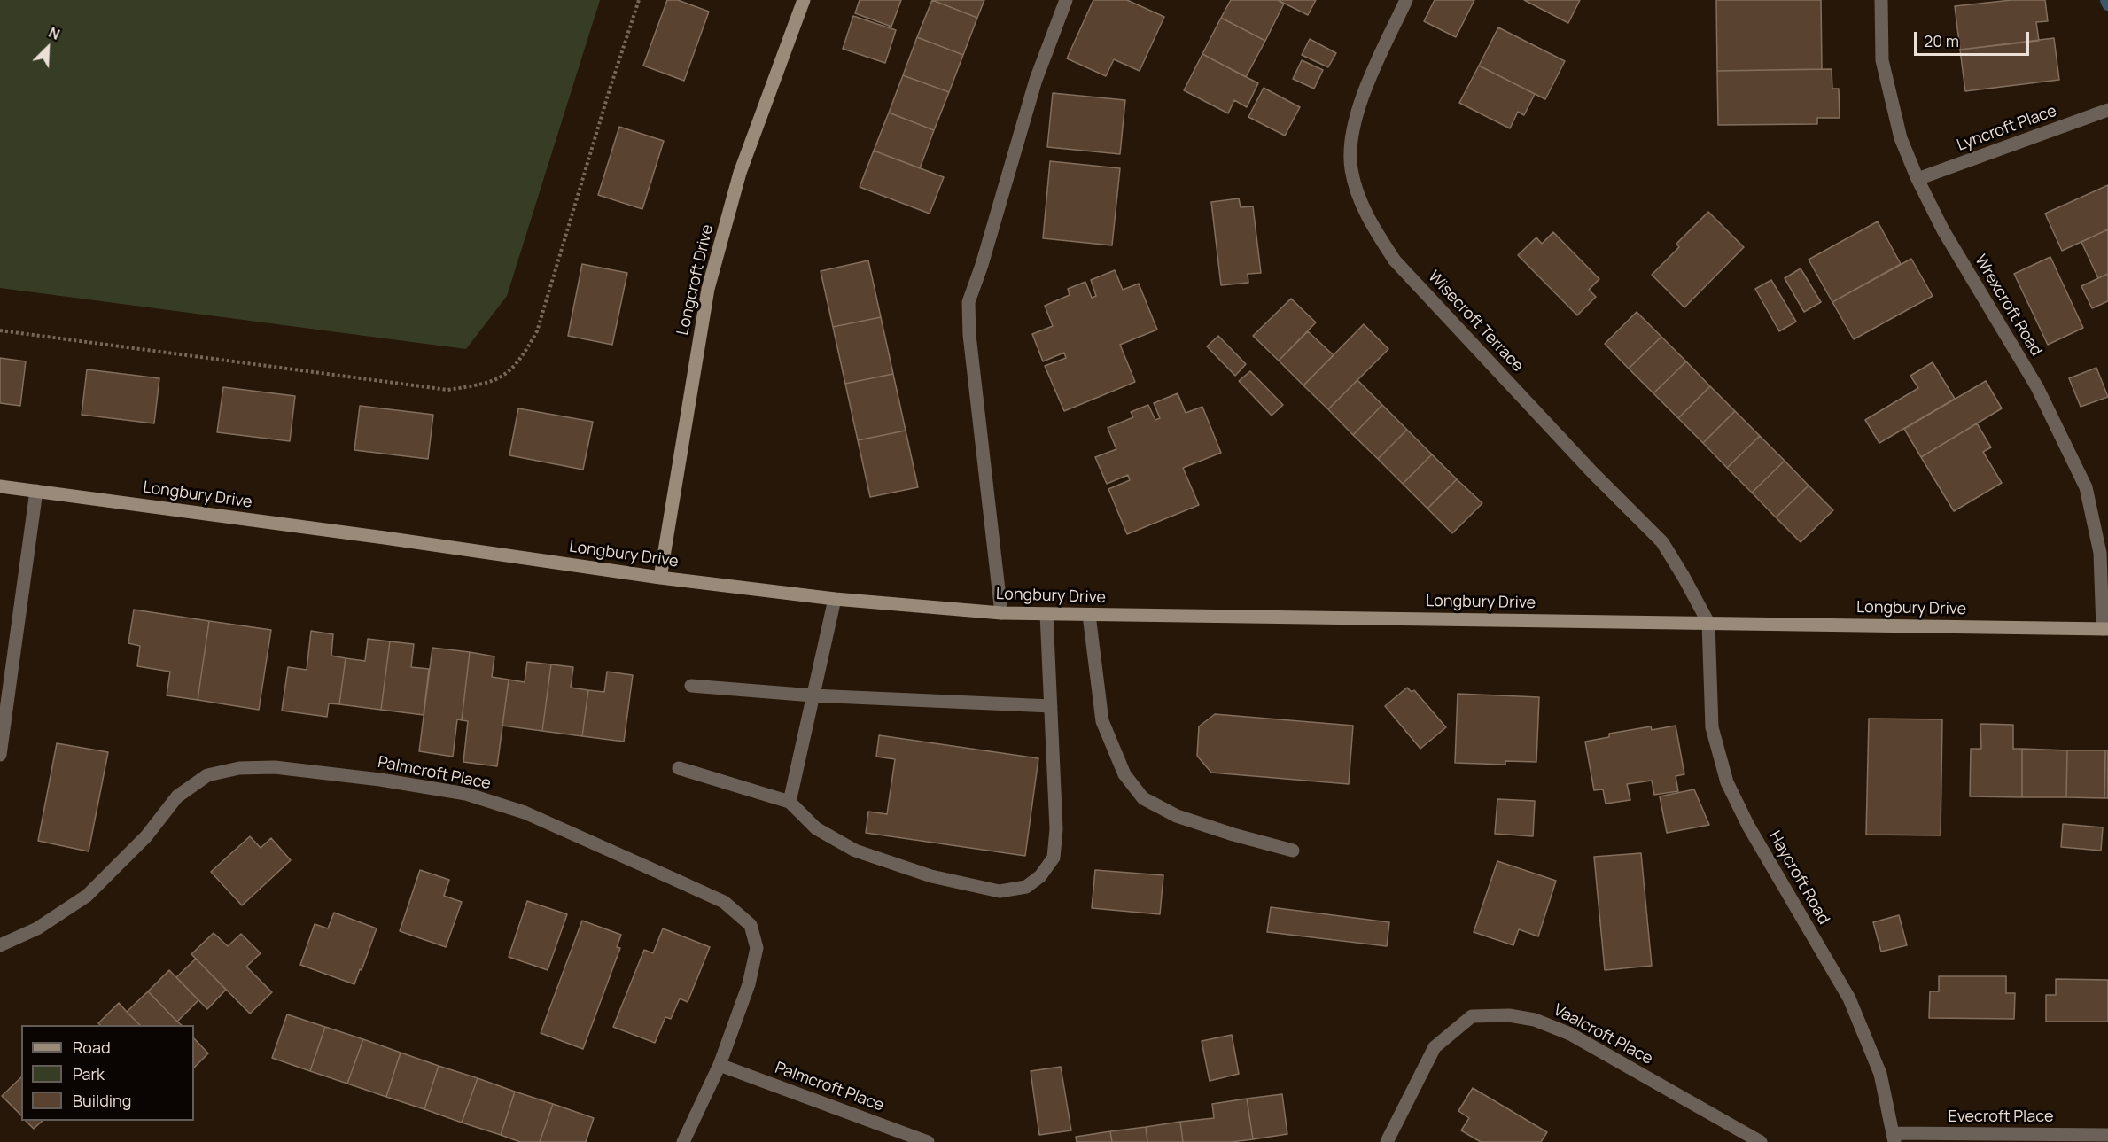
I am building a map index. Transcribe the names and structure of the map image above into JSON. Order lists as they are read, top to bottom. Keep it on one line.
{"streets":{"street":["Lyncroft Place","Longcroft Drive","Wrexcroft Road","Wisecroft Terrace","Longbury Drive","Palmcroft Place","Haycroft Road","Vaalcroft Place","Evecroft Place"]},"crossings":[["Lyncroft Place","Wrexcroft Road"],["Longcroft Drive","Longbury Drive"],["Wrexcroft Road","Longbury Drive"],["Wisecroft Terrace","Longbury Drive"],["Wisecroft Terrace","Haycroft Road"],["Longbury Drive","Haycroft Road"],["Haycroft Road","Evecroft Place"]],"legend":["Road","Park","Building"],"scale_bar":"20 m","north":"top right"}
